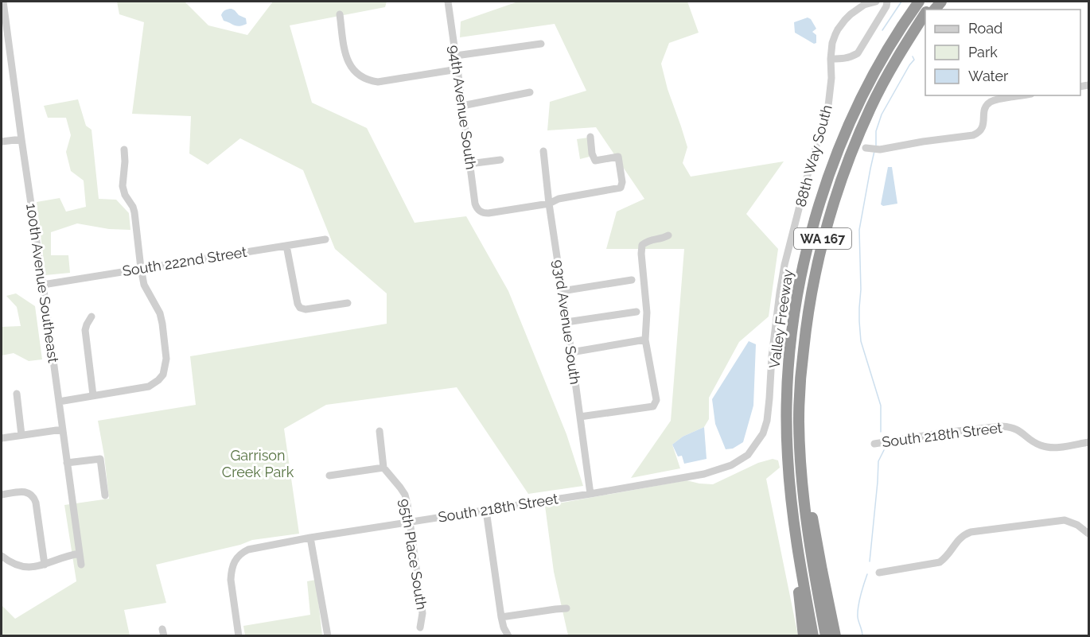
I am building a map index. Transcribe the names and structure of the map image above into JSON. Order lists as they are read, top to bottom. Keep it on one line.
{"streets":{"highway":["WA 167","Valley Freeway"],"street":["94th Avenue South","88th Way South","South 222nd Street","100th Avenue Southeast","93rd Avenue South","South 218th Street","95th Place South"]},"crossings":[["94th Avenue South","93rd Avenue South"],["88th Way South","South 218th Street"],["South 222nd Street","100th Avenue Southeast"],["93rd Avenue South","South 218th Street"],["South 218th Street","95th Place South"]],"parks":["Garrison Creek Park"],"legend":["Road","Park","Water"]}
